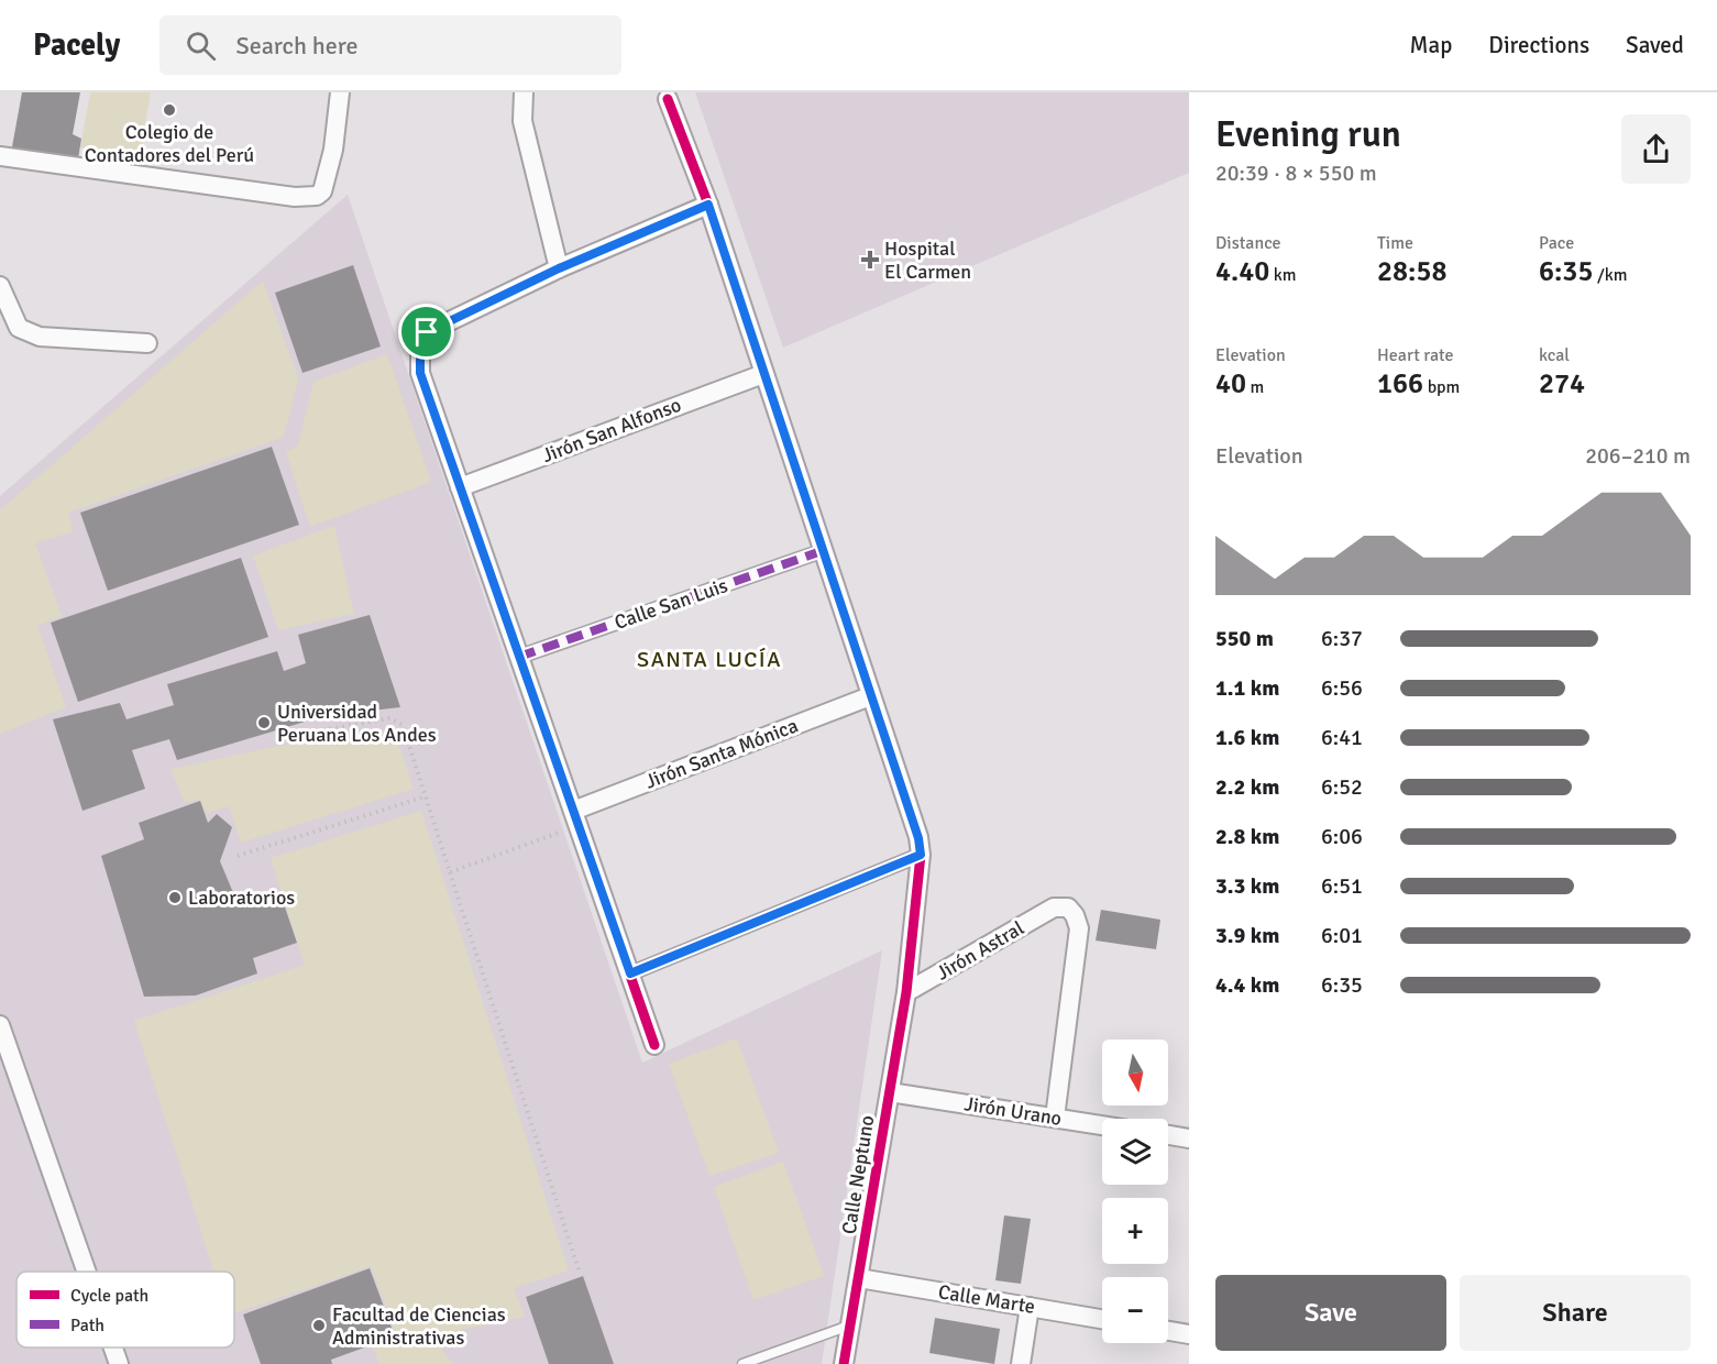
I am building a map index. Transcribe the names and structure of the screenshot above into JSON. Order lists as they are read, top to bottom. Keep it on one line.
{"streets":{"street":["Jirón San Alfonso","Calle San Luis","Jirón Santa Mónica","Jirón Astral","Jirón Urano","Calle Neptuno","Calle Marte"]},"crossings":[["Jirón San Alfonso","Calle Neptuno"],["Calle San Luis","Calle Neptuno"],["Jirón Santa Mónica","Calle Neptuno"],["Jirón Astral","Jirón Urano"],["Jirón Astral","Calle Neptuno"],["Jirón Urano","Calle Neptuno"],["Calle Neptuno","Calle Marte"]],"districts":["SANTA LUCÍA"],"places":{"other":["Colegio de Contadores del Perú","Universidad Peruana Los Andes","Laboratorios","Facultad de Ciencias Administrativas"],"health":["Hospital El Carmen"]},"legend":["Cycle path","Path"],"north":"bottom","page":{"header":"Pacely","search":"Search here","nav":["Map","Directions","Saved"],"heading":["Evening run","20:39 · 8 × 550 m"],"stats":[["Distance","4.40 km"],["Time","28:58"],["Pace","6:35 /km"],["Elevation","40 m"],["Heart rate","166 bpm"],["kcal","274"]],"chart":["Elevation","206–210 m"],"list":[{"name":"550 m","note":"6:37"},{"name":"1.1 km","note":"6:56"},{"name":"1.6 km","note":"6:41"},{"name":"2.2 km","note":"6:52"},{"name":"2.8 km","note":"6:06"},{"name":"3.3 km","note":"6:51"},{"name":"3.9 km","note":"6:01"},{"name":"4.4 km","note":"6:35"}],"map_buttons":["+","−"],"buttons":["Save","Share"]}}
